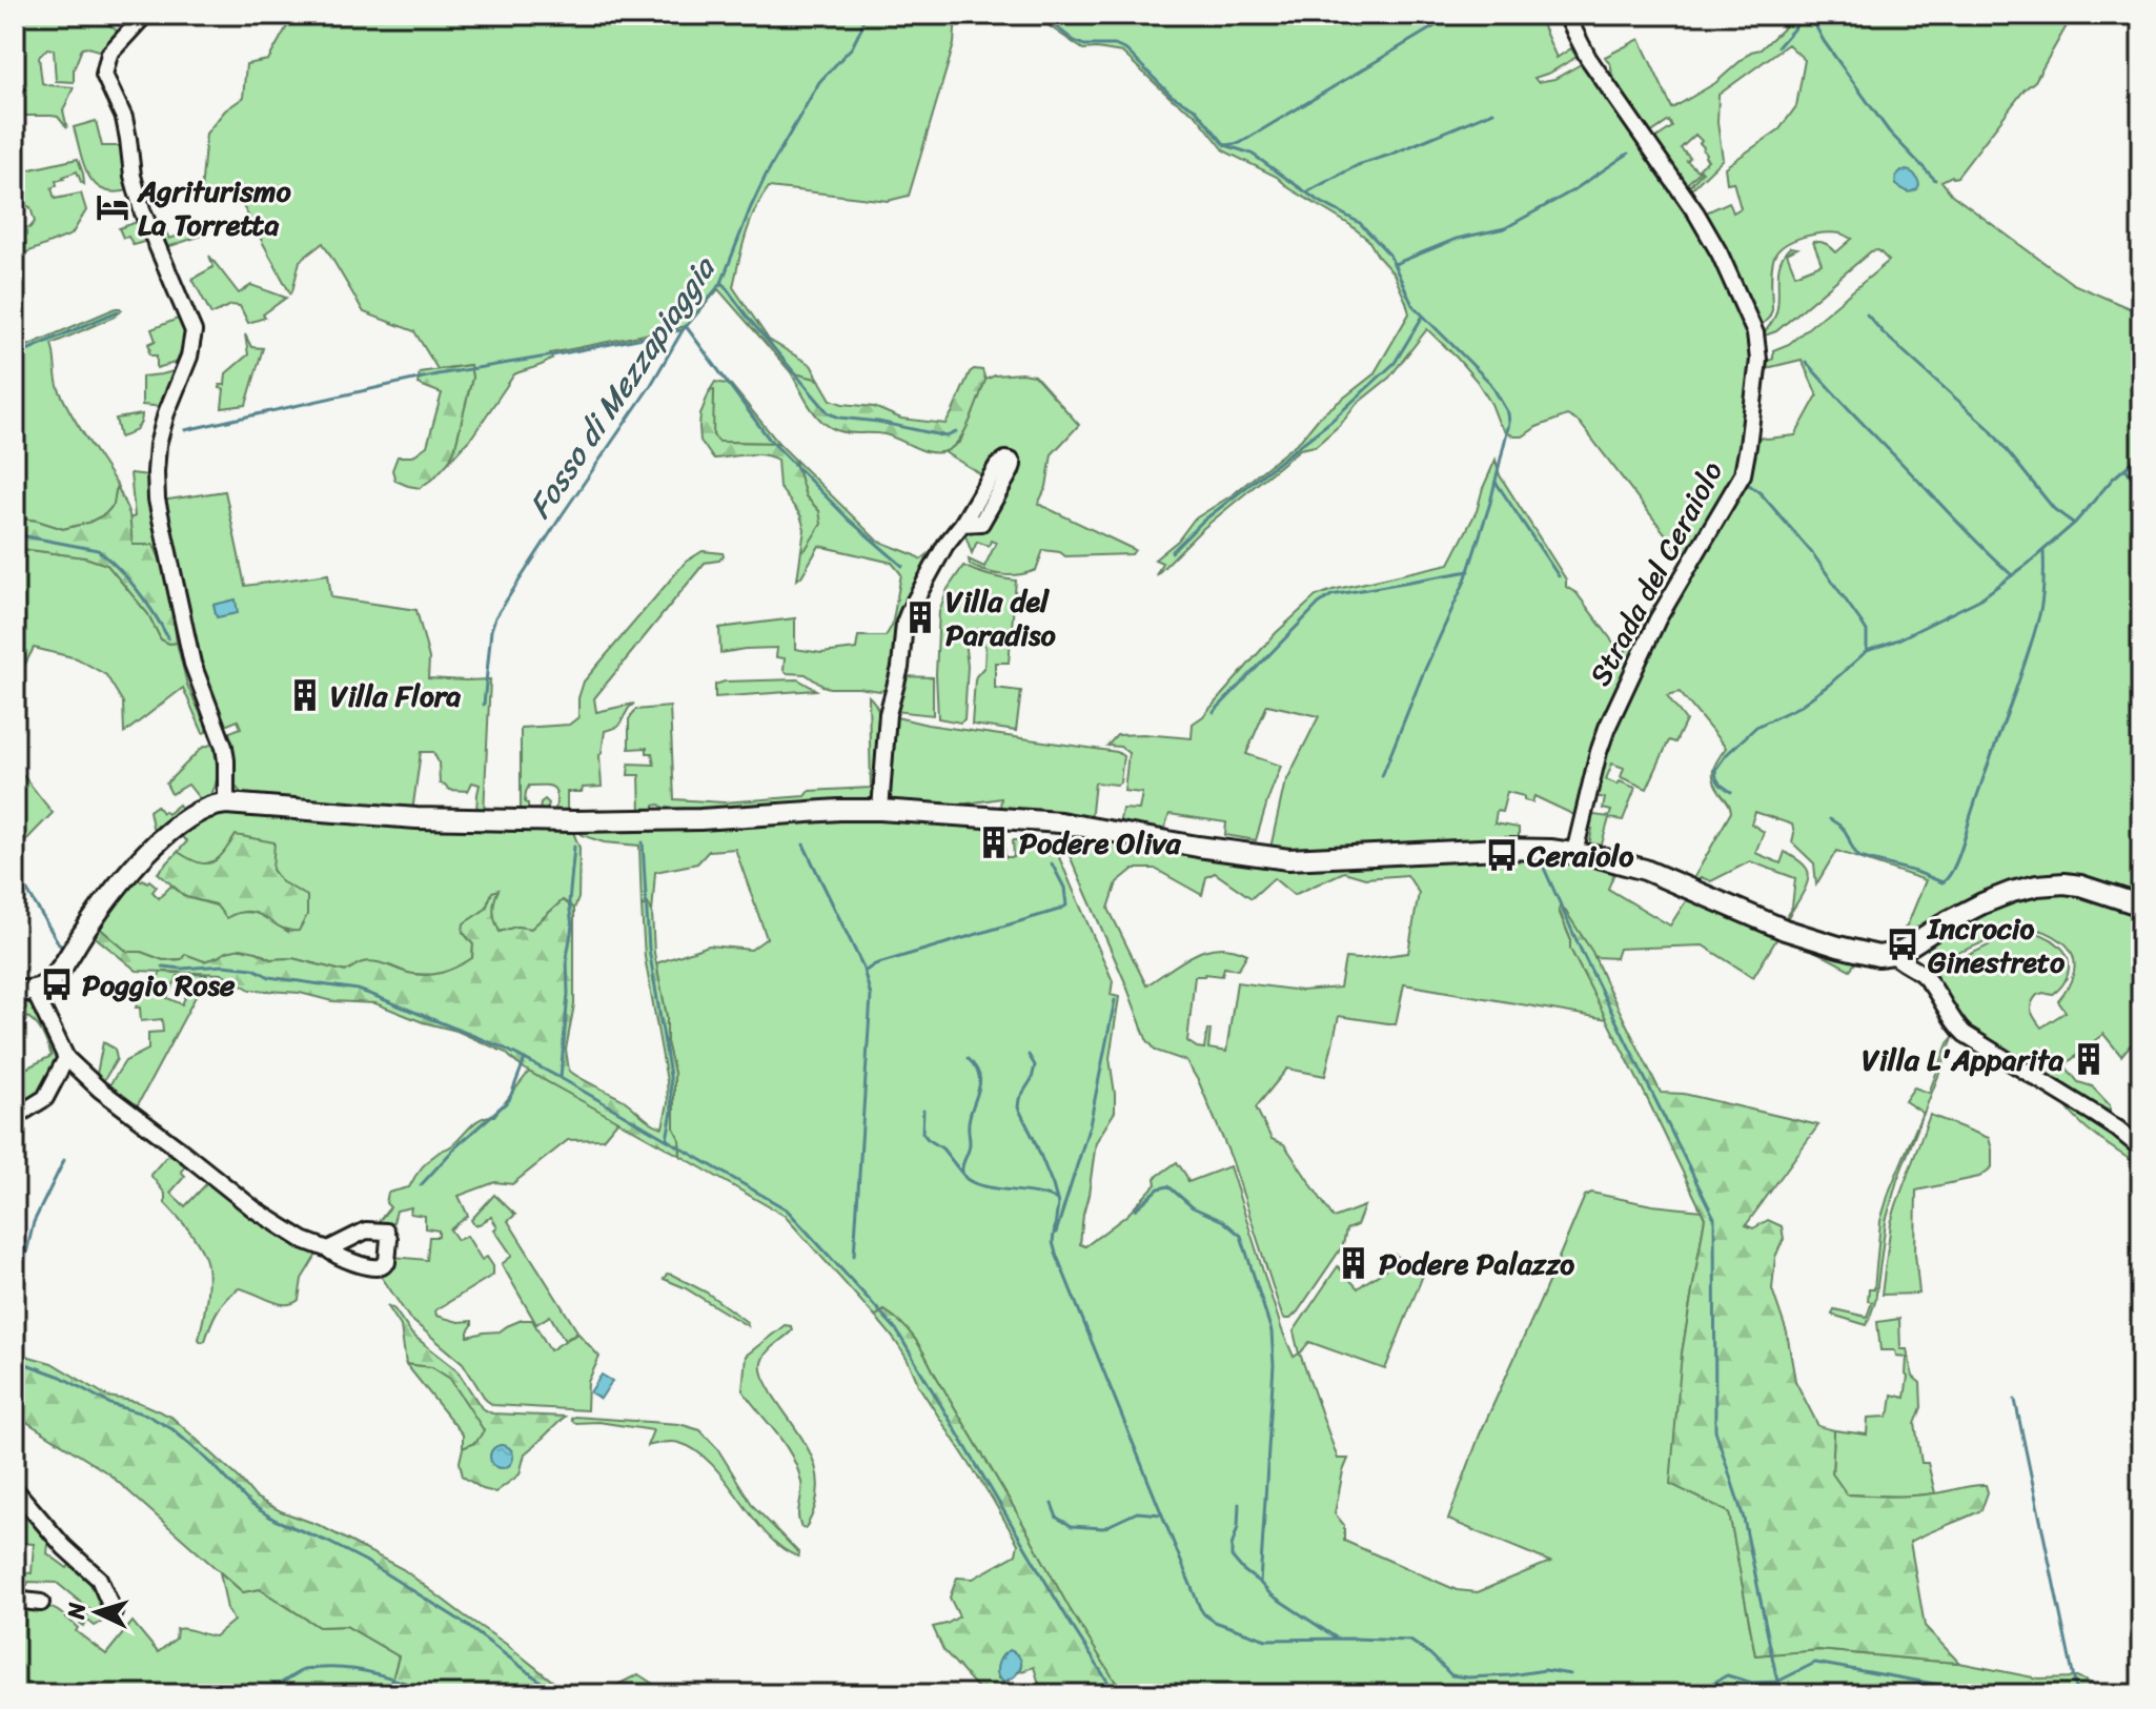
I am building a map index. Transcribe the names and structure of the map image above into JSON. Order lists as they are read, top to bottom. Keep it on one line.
{"streets":{"street":["Strada del Ceraiolo"]},"water":["Fosso di Mezzapiaggia"],"places":{"hotel":["Agriturismo La Torretta"],"building":["Villa del Paradiso","Villa Flora","Podere Oliva","Villa L'Apparita","Podere Palazzo"],"bus stop":["Ceraiolo","Incrocio Ginestreto","Poggio Rose"]},"north":"left"}
